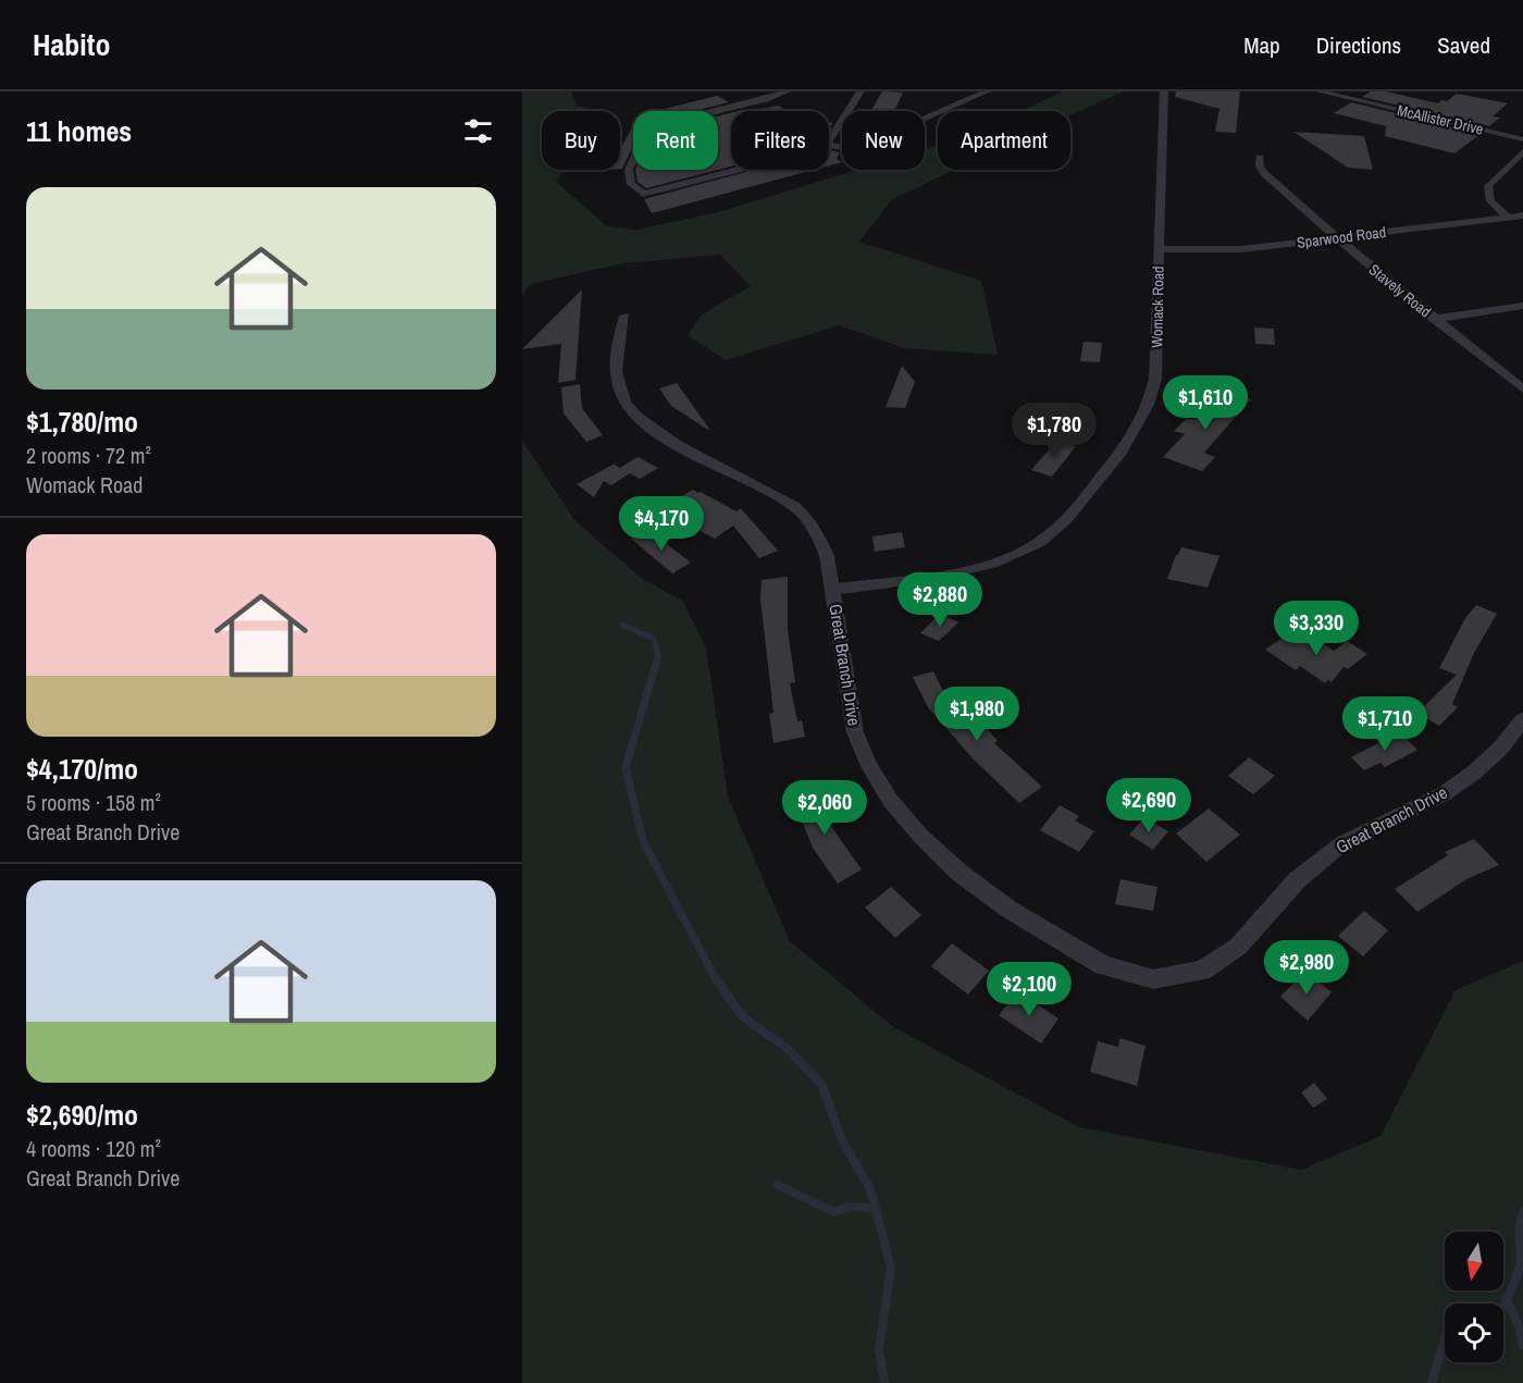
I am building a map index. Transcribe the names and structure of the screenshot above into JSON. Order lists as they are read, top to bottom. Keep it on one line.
{"streets":{"street":["McAllister Drive","Sparwood Road","Stavely Road","Womack Road","Great Branch Drive"]},"crossings":[["Sparwood Road","Stavely Road"],["Sparwood Road","Womack Road"],["Womack Road","Great Branch Drive"]],"north":"bottom","page":{"header":"Habito","nav":["Map","Directions","Saved"],"heading":"11 homes","chip":["Buy","Rent","Filters","New","Apartment"],"list":[{"name":"$1,780/mo","note":"2 rooms · 72 m² · Womack Road"},{"name":"$4,170/mo","note":"5 rooms · 158 m² · Great Branch Drive"},{"name":"$2,690/mo","note":"4 rooms · 120 m² · Great Branch Drive"}],"price":["$1,610","$1,780","$4,170","$2,880","$3,330","$1,980","$1,710","$2,690","$2,060","$2,980","$2,100"]}}
